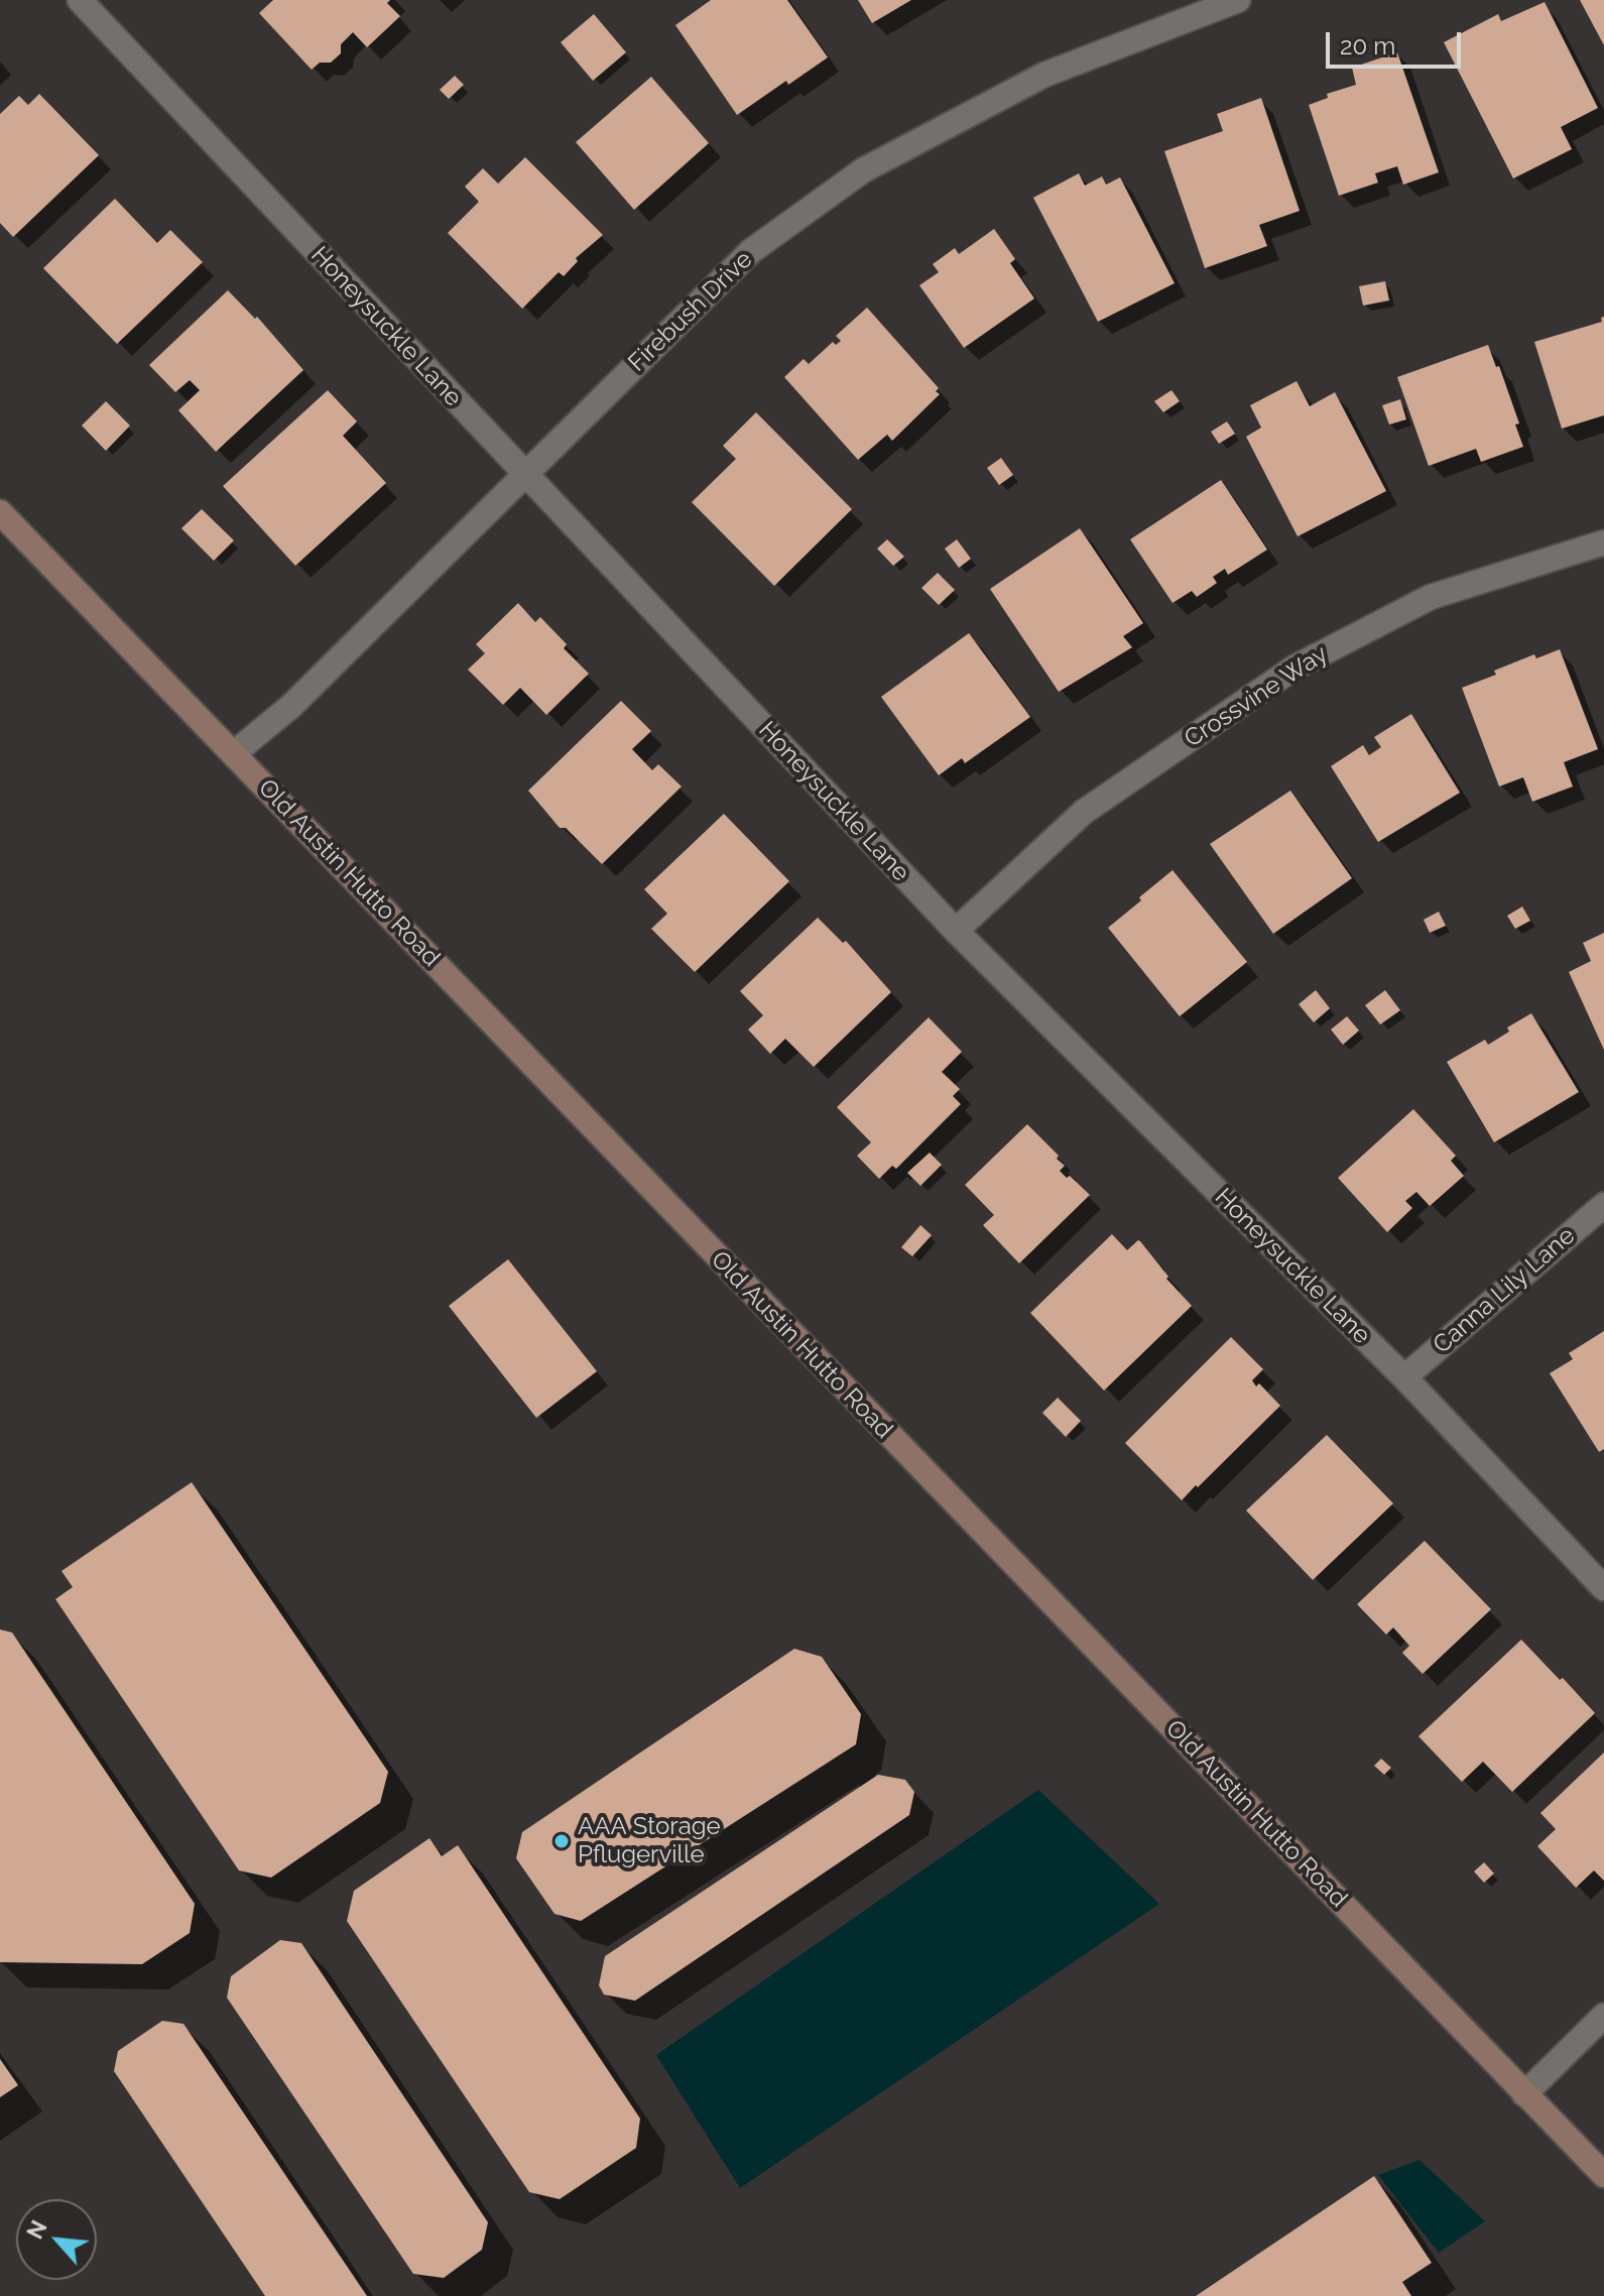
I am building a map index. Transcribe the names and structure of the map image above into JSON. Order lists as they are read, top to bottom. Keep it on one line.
{"streets":{"street":["Firebush Drive","Honeysuckle Lane","Crossvine Way","Old Austin Hutto Road","Canna Lily Lane"]},"crossings":[["Firebush Drive","Honeysuckle Lane"],["Firebush Drive","Old Austin Hutto Road"],["Honeysuckle Lane","Crossvine Way"],["Honeysuckle Lane","Canna Lily Lane"]],"places":["AAA Storage Pflugerville"],"scale_bar":"20 m","north":"top left"}
